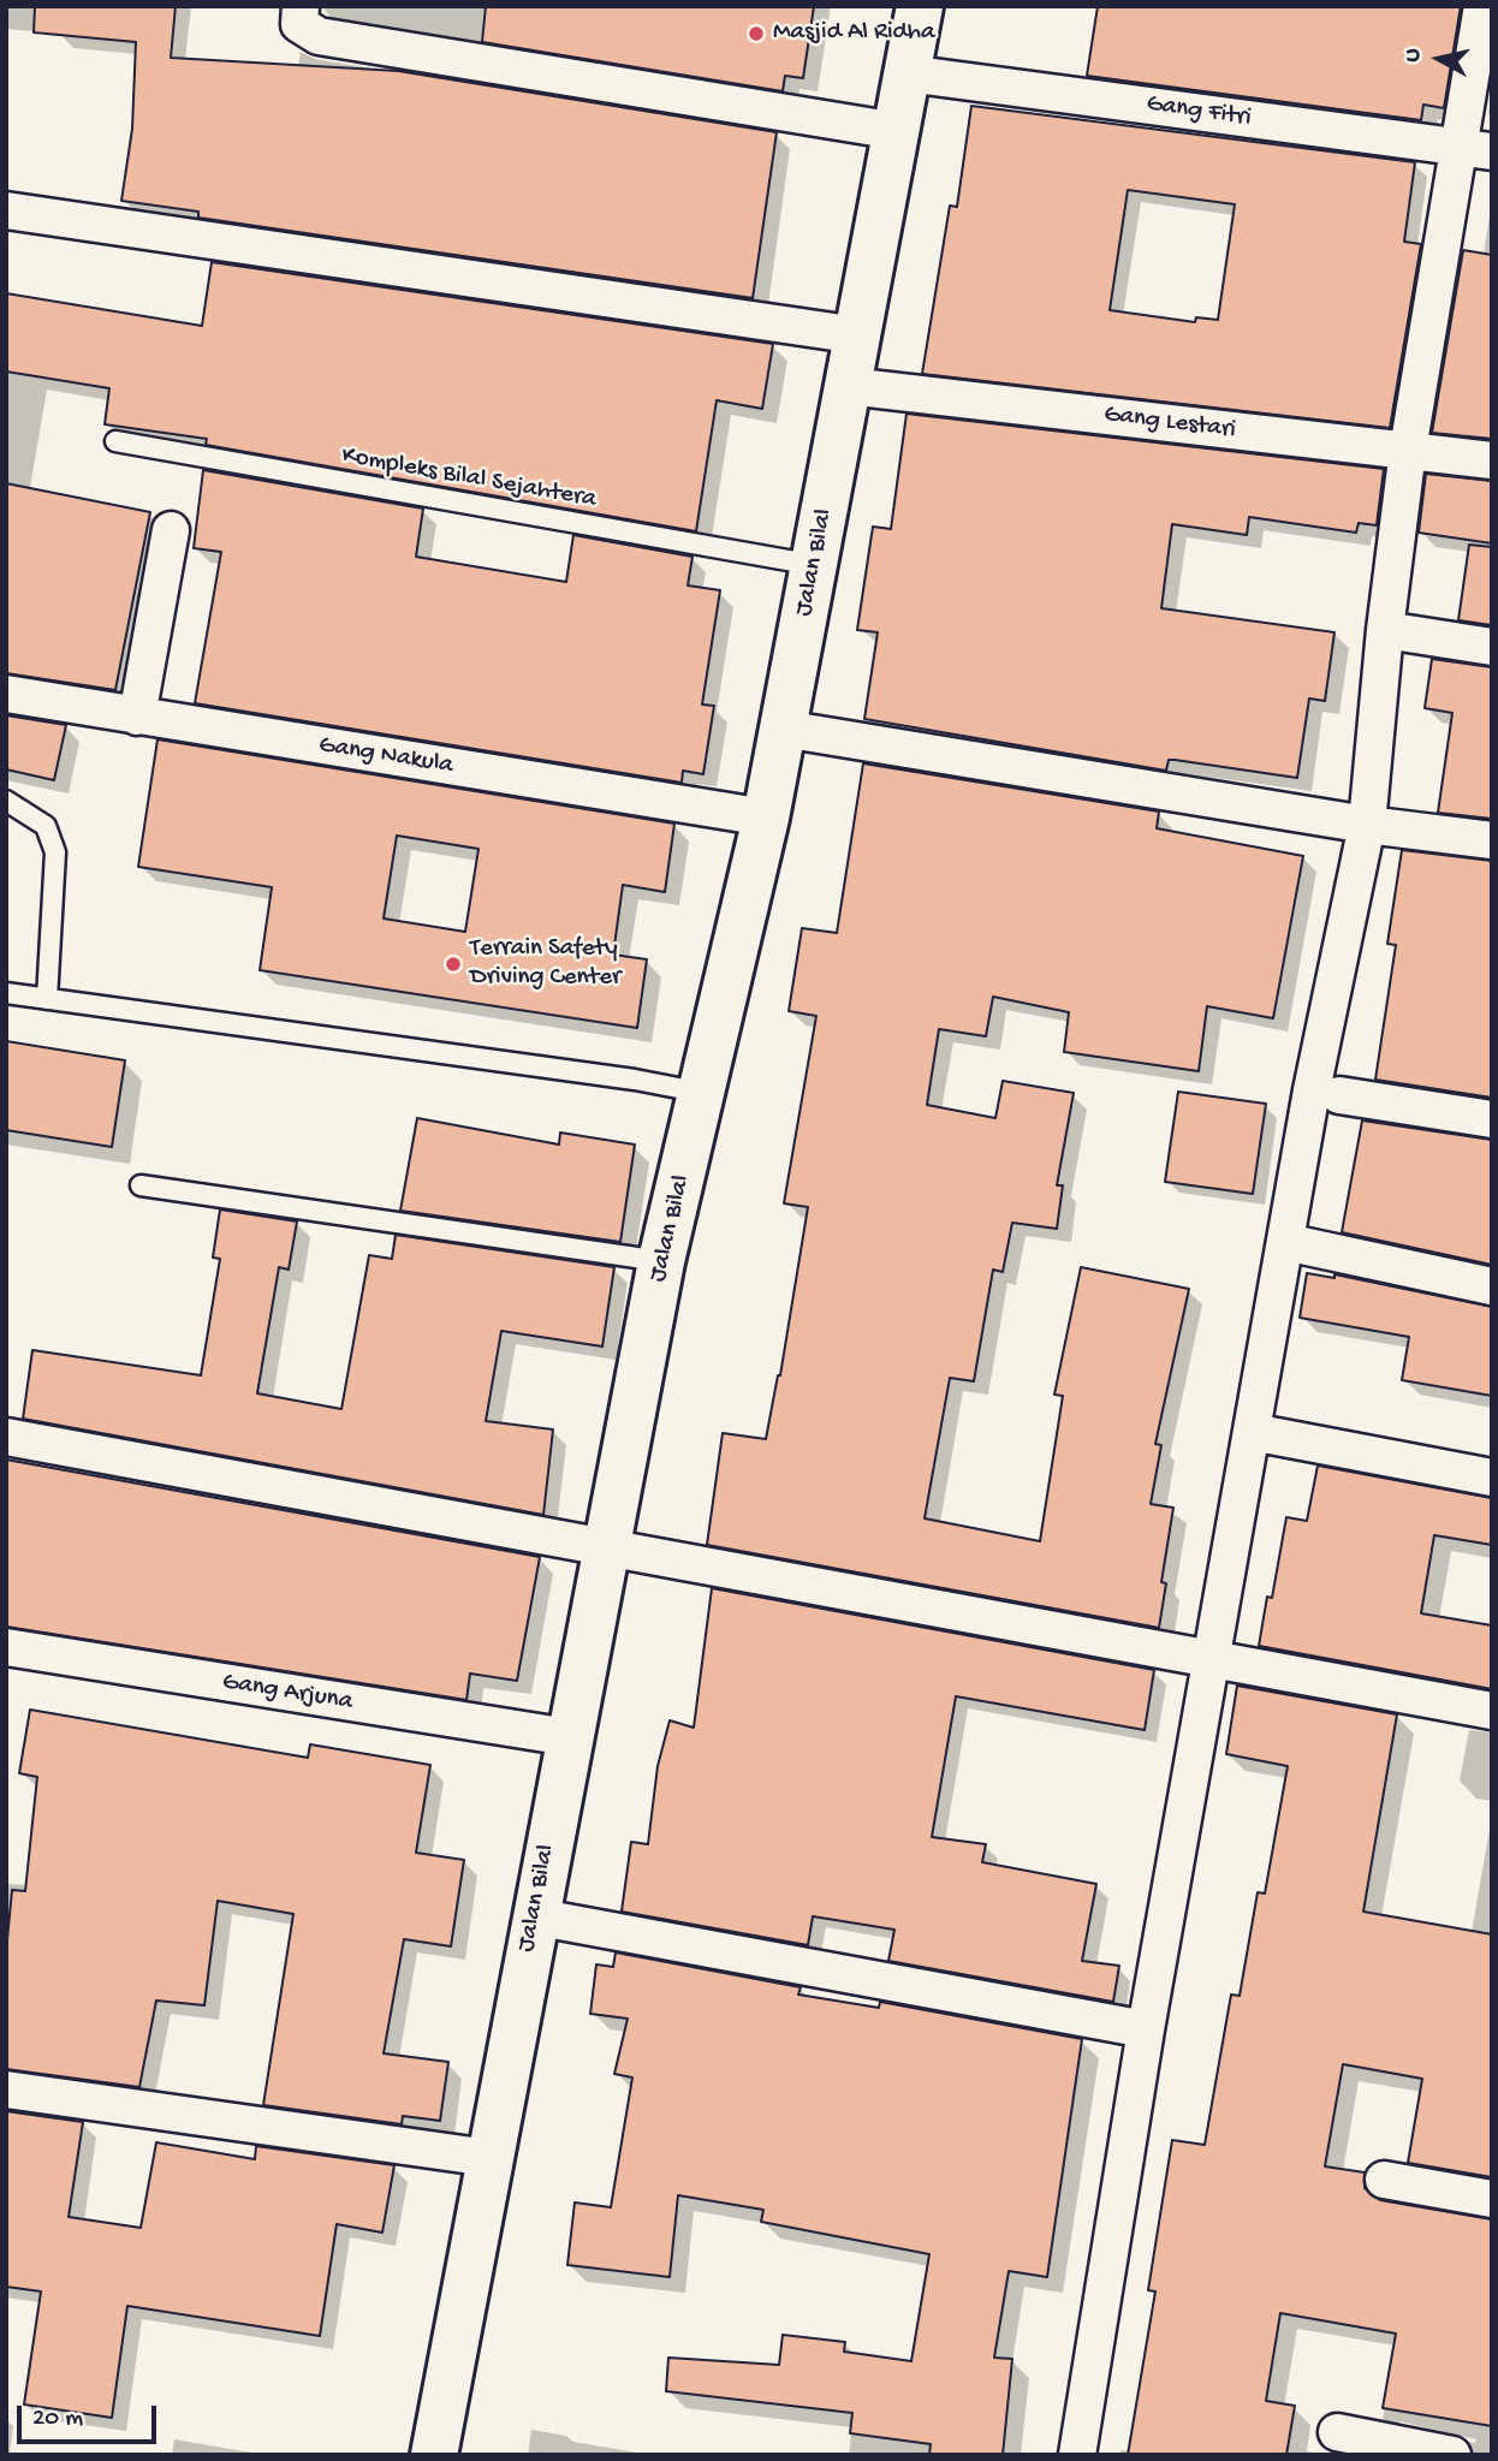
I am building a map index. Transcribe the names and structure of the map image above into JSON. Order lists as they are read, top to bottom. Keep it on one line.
{"streets":{"main road":["Jalan Bilal"],"street":["Gang Fitri","Gang Lestari","Gang Nakula","Gang Arjuna"],"lane":["Kompleks Bilal Sejahtera"]},"crossings":[["Gang Fitri","Jalan Bilal"],["Gang Lestari","Jalan Bilal"],["Kompleks Bilal Sejahtera","Jalan Bilal"],["Jalan Bilal","Gang Nakula"],["Jalan Bilal","Gang Arjuna"]],"places":["Masjid Al Ridha","Terrain Safety Driving Center"],"scale_bar":"20 m","north":"left"}
